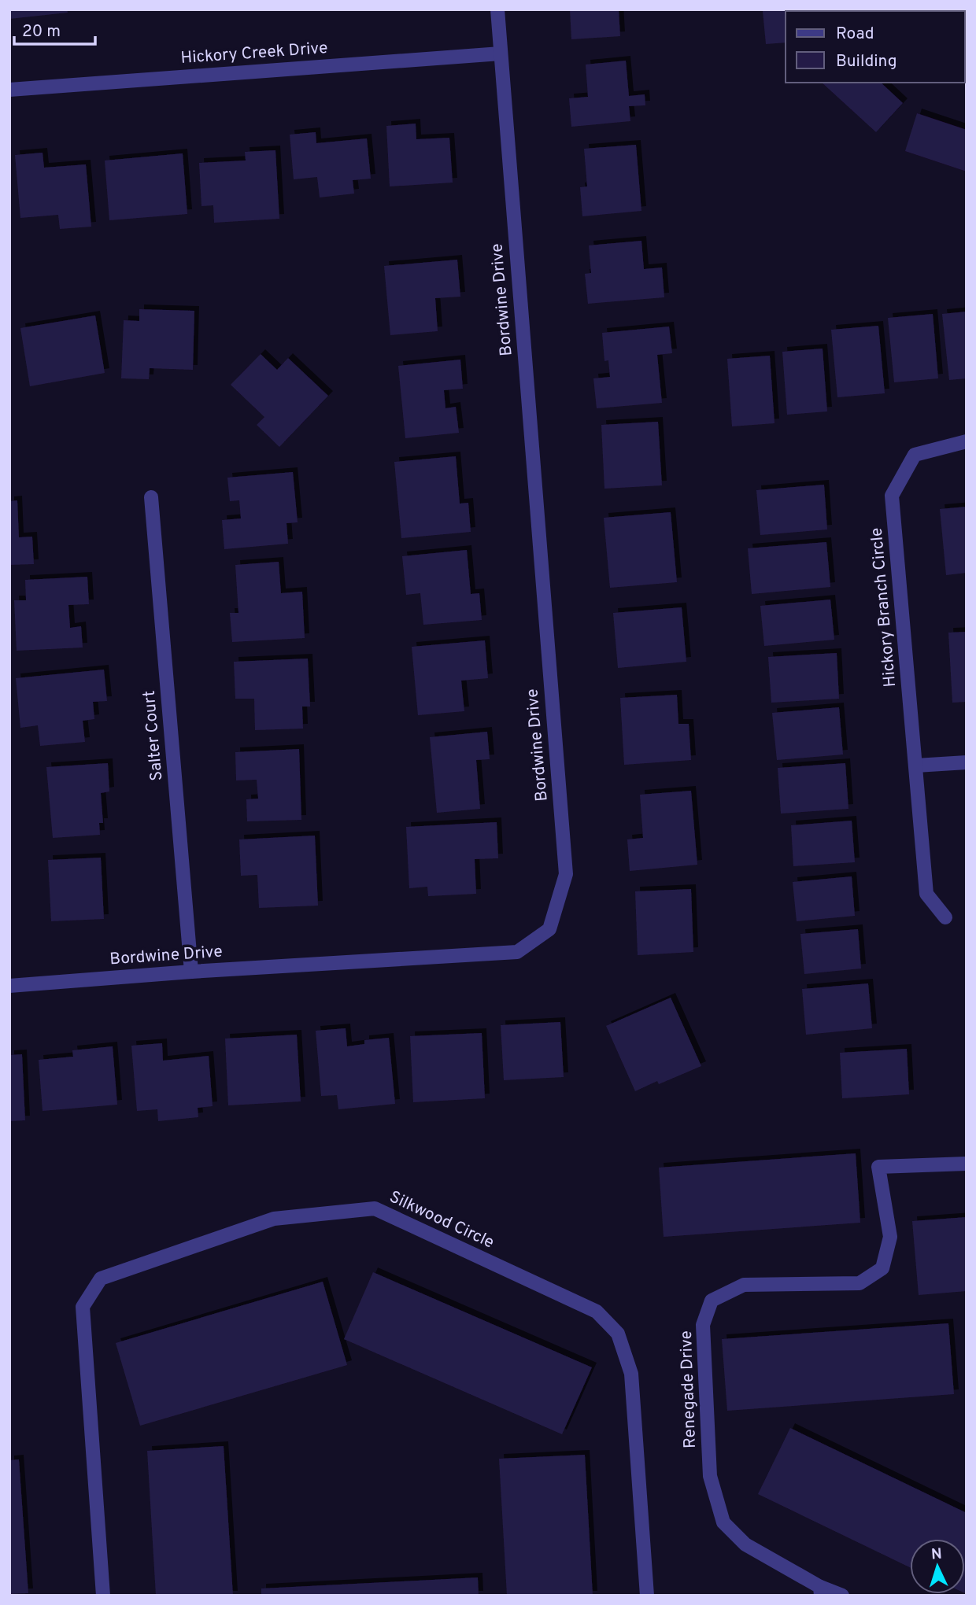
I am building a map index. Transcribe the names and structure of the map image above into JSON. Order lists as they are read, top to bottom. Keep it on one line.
{"streets":{"street":["Hickory Creek Drive","Bordwine Drive","Hickory Branch Circle","Salter Court","Silkwood Circle","Renegade Drive"]},"crossings":[["Hickory Creek Drive","Bordwine Drive"],["Bordwine Drive","Salter Court"]],"legend":["Road","Building"],"scale_bar":"20 m","north":"top"}
